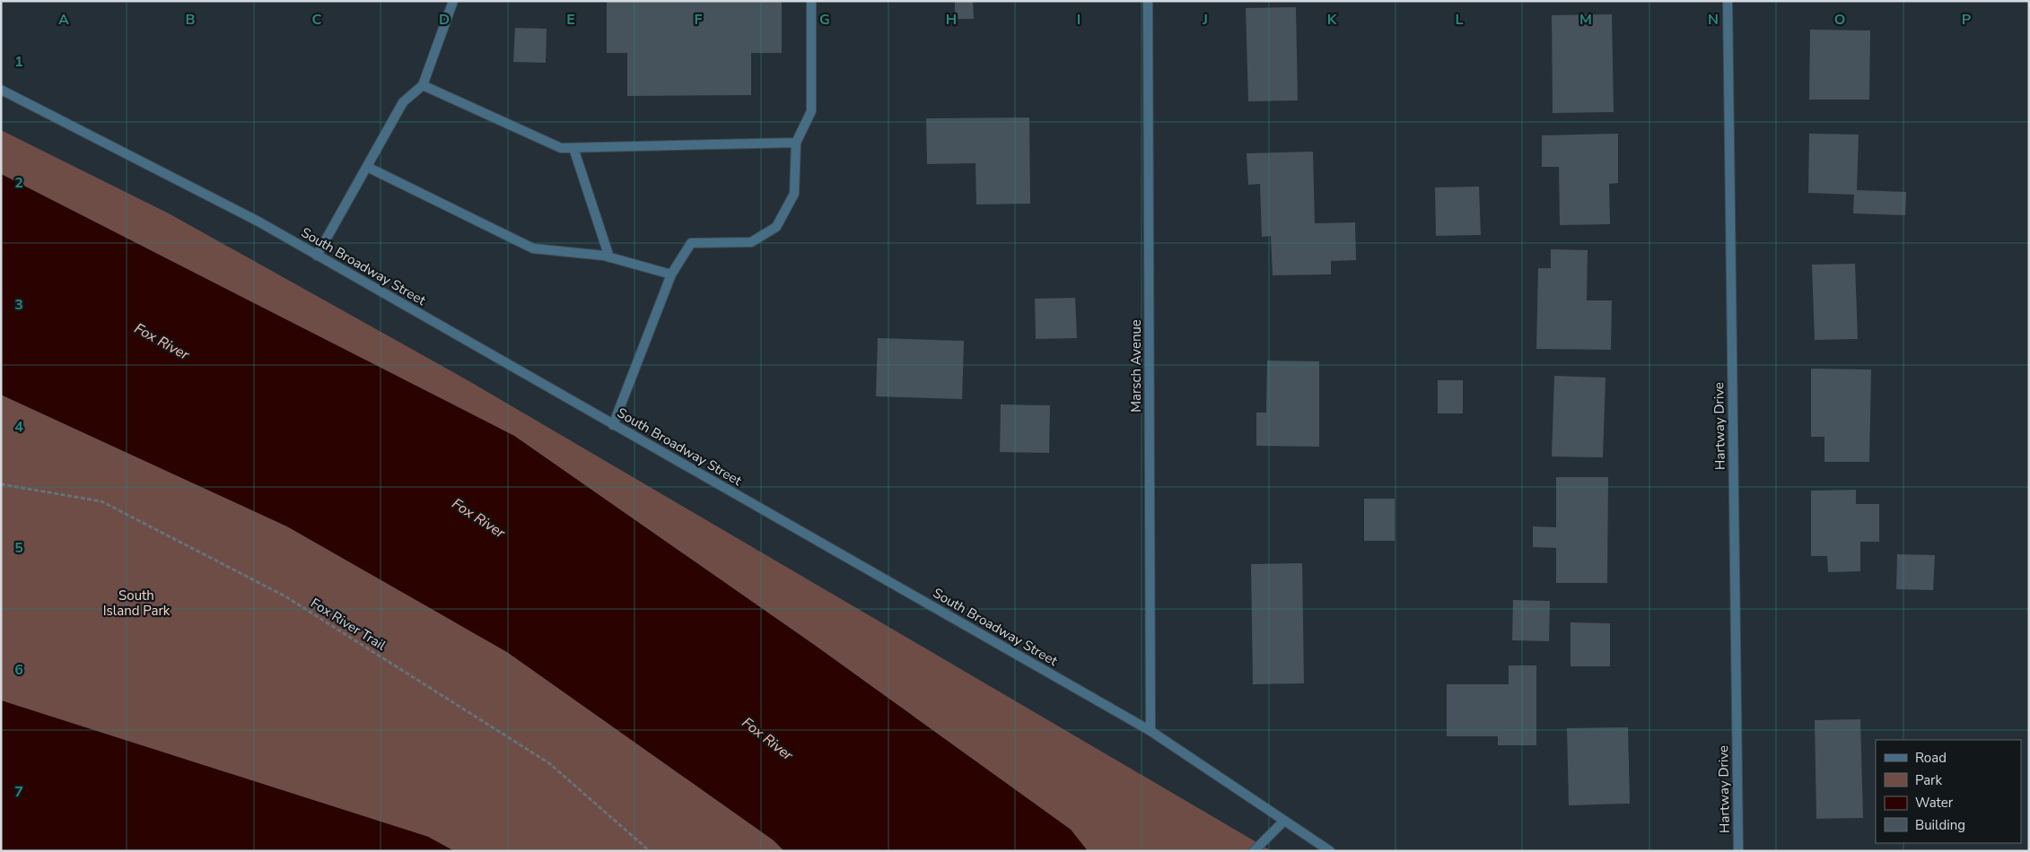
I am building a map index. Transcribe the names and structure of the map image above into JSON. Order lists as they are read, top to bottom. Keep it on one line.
{"streets":{"street":["South Broadway Street","Marsch Avenue","Hartway Drive"],"path":["Fox River Trail"]},"crossings":[["South Broadway Street","Marsch Avenue"]],"water":["Fox River"],"parks":["South Island Park"],"legend":["Road","Park","Water","Building"],"grid":{"columns":["A","B","C","D","E","F","G","H","I","J","K","L","M","N","O","P"],"rows":["1","2","3","4","5","6","7"]}}
